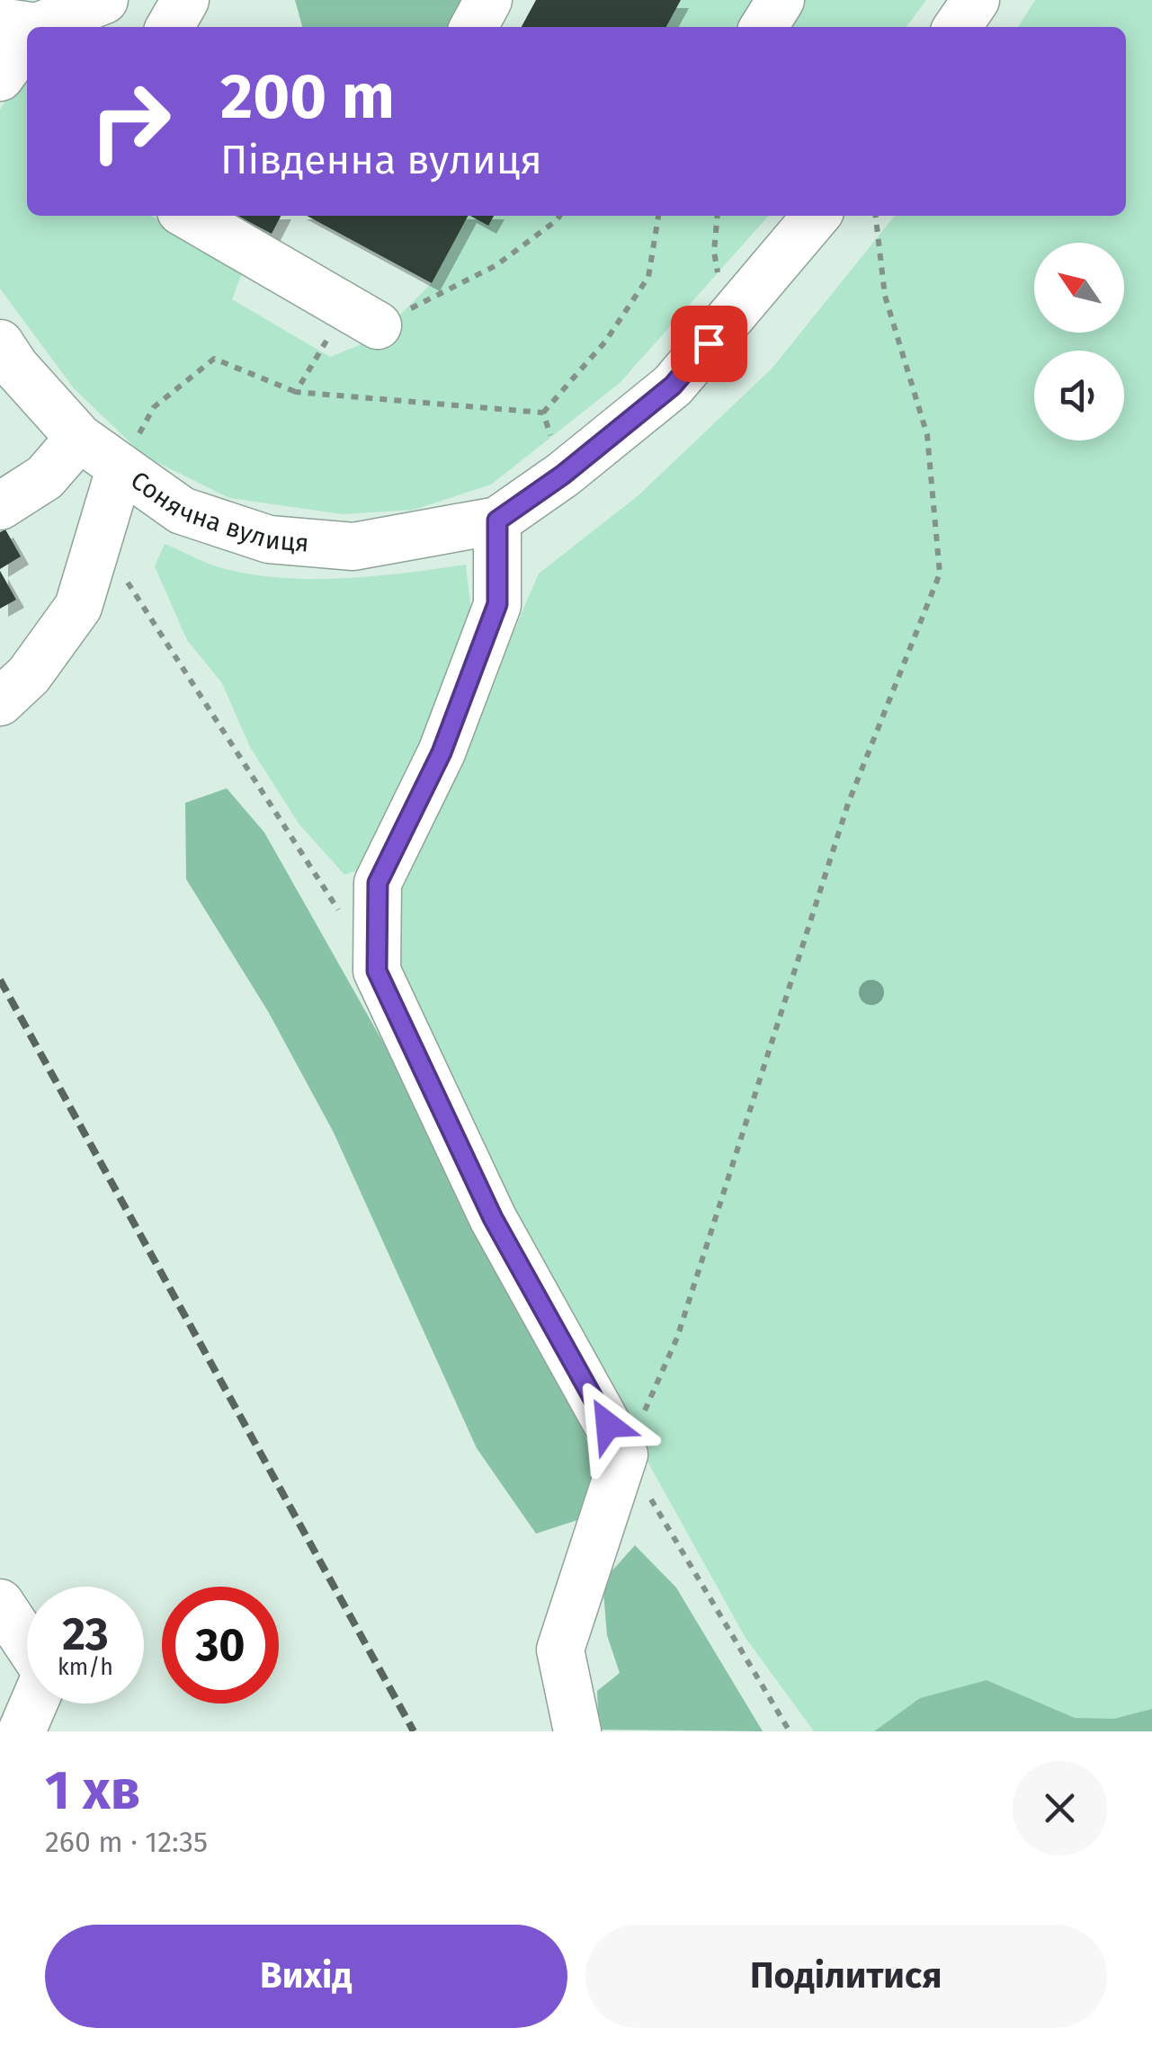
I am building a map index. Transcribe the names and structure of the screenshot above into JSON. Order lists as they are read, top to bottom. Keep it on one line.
{"streets":{"street":["Сонячна вулиця"]},"north":"top left","page":{"turn":["200 m","Південна вулиця"],"speed":"23 km/h","limit":"30","heading":["1 хв","260 m · 12:35"],"buttons":["Вихід","Поділитися"]}}
